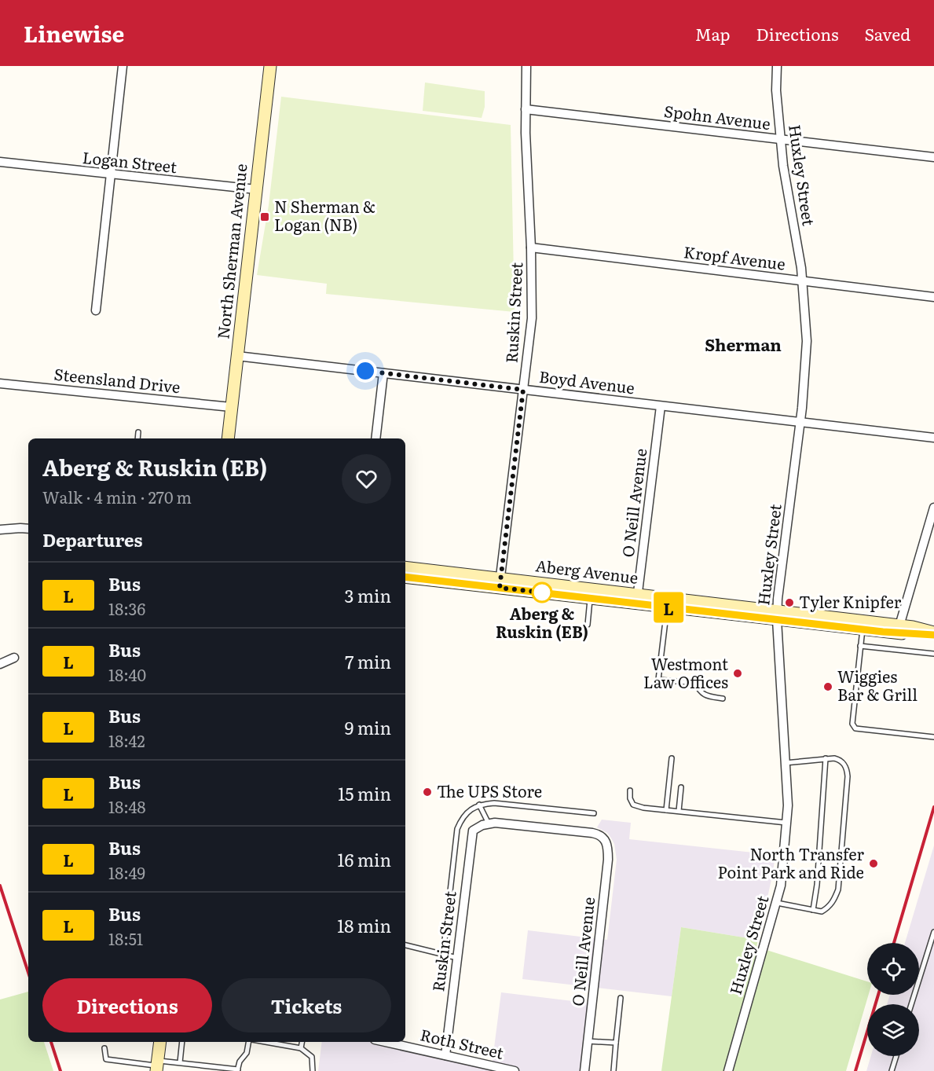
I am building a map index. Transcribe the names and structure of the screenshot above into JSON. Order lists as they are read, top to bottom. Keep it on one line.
{"streets":{"street":["Spohn Avenue","Logan Street","Huxley Street","North Sherman Avenue","Kropf Avenue","Ruskin Street","Steensland Drive","Boyd Avenue","O Neill Avenue","Aberg Avenue","Roth Street"]},"crossings":[["Spohn Avenue","Huxley Street"],["Spohn Avenue","Ruskin Street"],["Logan Street","North Sherman Avenue"],["Huxley Street","Kropf Avenue"],["Huxley Street","Boyd Avenue"],["Huxley Street","Aberg Avenue"],["North Sherman Avenue","Steensland Drive"],["North Sherman Avenue","Boyd Avenue"],["Kropf Avenue","Ruskin Street"],["Ruskin Street","Boyd Avenue"],["Ruskin Street","O Neill Avenue"],["Ruskin Street","Aberg Avenue"],["Ruskin Street","Roth Street"],["Boyd Avenue","O Neill Avenue"],["O Neill Avenue","Aberg Avenue"]],"districts":["Sherman"],"places":{"transit":["N Sherman & Logan (NB)"],"other":["Aberg & Ruskin (EB)","Tyler Knipfer","Westmont Law Offices","Wiggies Bar & Grill","The UPS Store","North Transfer Point Park and Ride"]},"lines":["bus line L"],"page":{"header":"Linewise","nav":["Map","Directions","Saved"],"on_map":"L","heading":[["Aberg & Ruskin (EB)","Walk · 4 min · 270 m"],"Departures"],"list":[{"mark":"L","name":"Bus","note":"18:36","value":"3 min"},{"mark":"L","name":"Bus","note":"18:40","value":"7 min"},{"mark":"L","name":"Bus","note":"18:42","value":"9 min"},{"mark":"L","name":"Bus","note":"18:48","value":"15 min"},{"mark":"L","name":"Bus","note":"18:49","value":"16 min"},{"mark":"L","name":"Bus","note":"18:51","value":"18 min"}],"buttons":["Directions","Tickets"]}}
